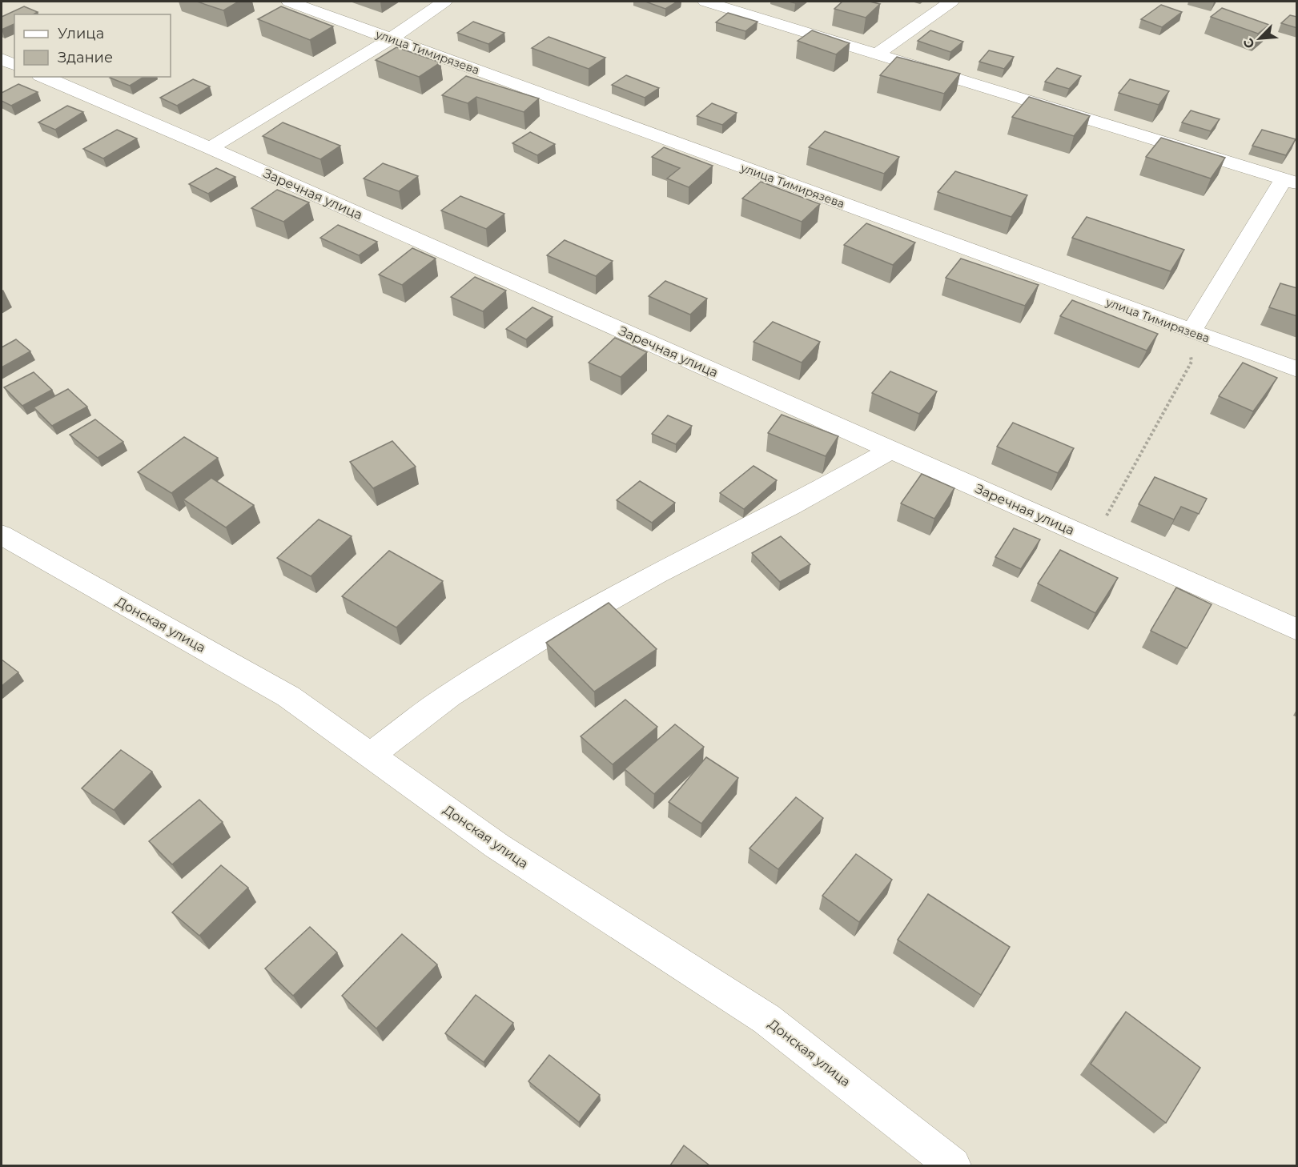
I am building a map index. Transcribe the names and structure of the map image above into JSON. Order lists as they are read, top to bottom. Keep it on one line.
{"streets":{"street":["улица Тимирязева","Заречная улица","Донская улица"]},"legend":["Улица","Здание"],"north":"bottom left"}
